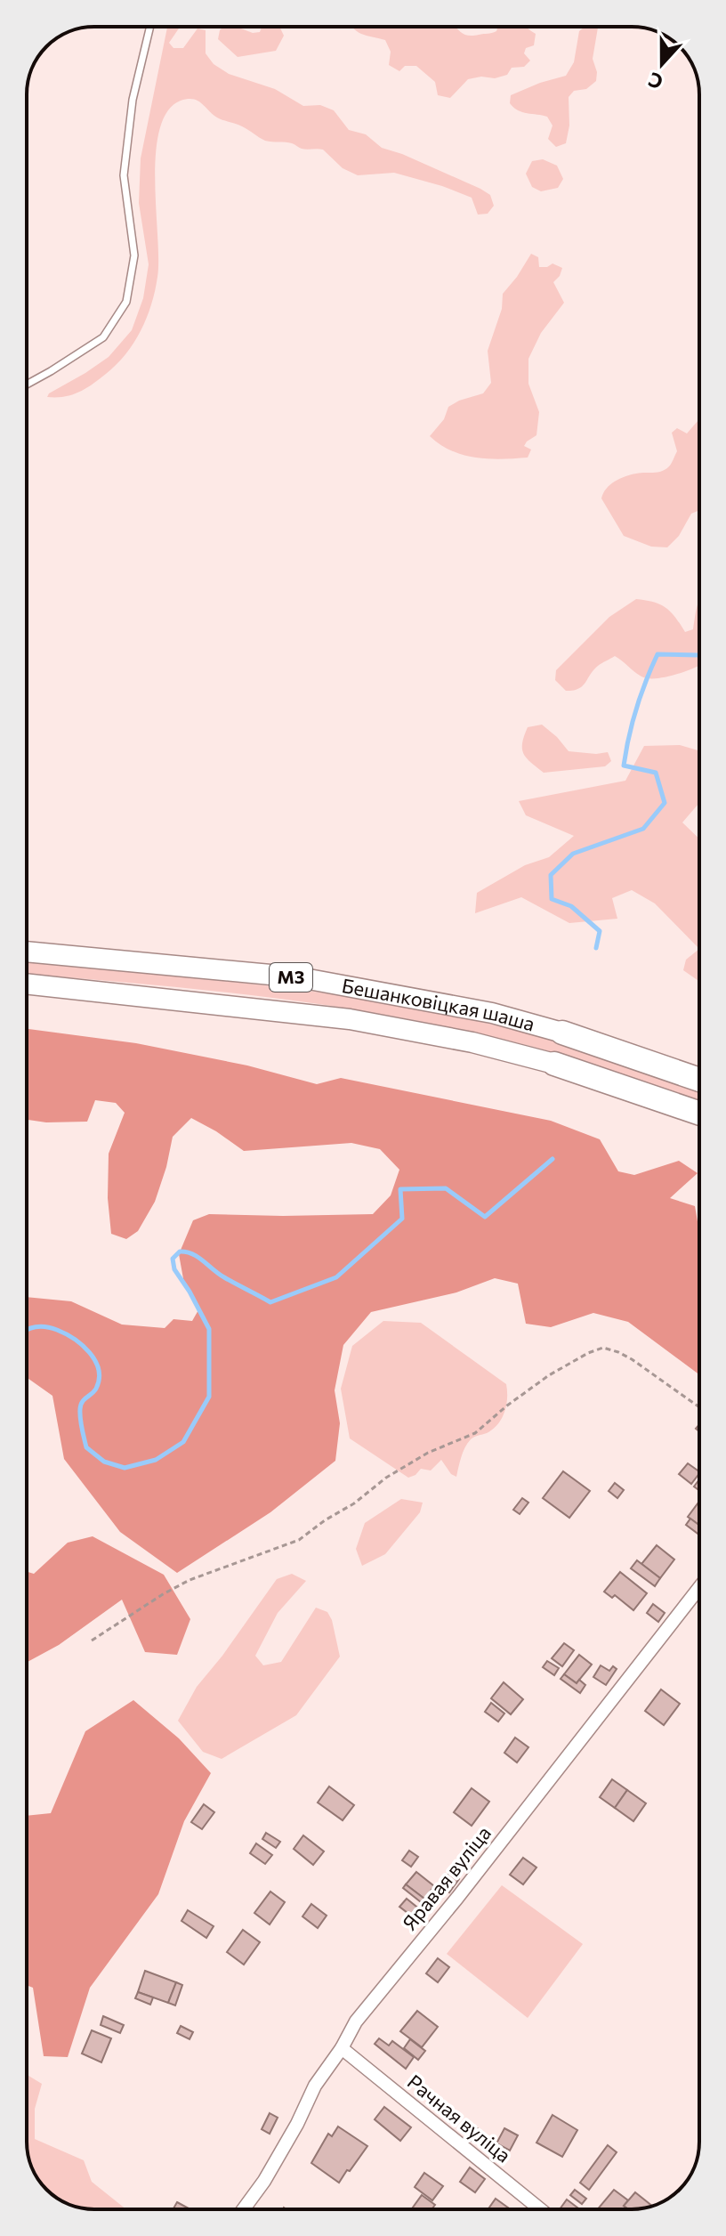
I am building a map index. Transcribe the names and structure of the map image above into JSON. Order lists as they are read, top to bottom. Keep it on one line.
{"streets":{"highway":["М3"],"main road":["Бешанковіцкая шаша"],"street":["Яравая вуліца","Рачная вуліца"]},"crossings":[["М3","Бешанковіцкая шаша"],["Яравая вуліца","Рачная вуліца"]],"north":"bottom"}
